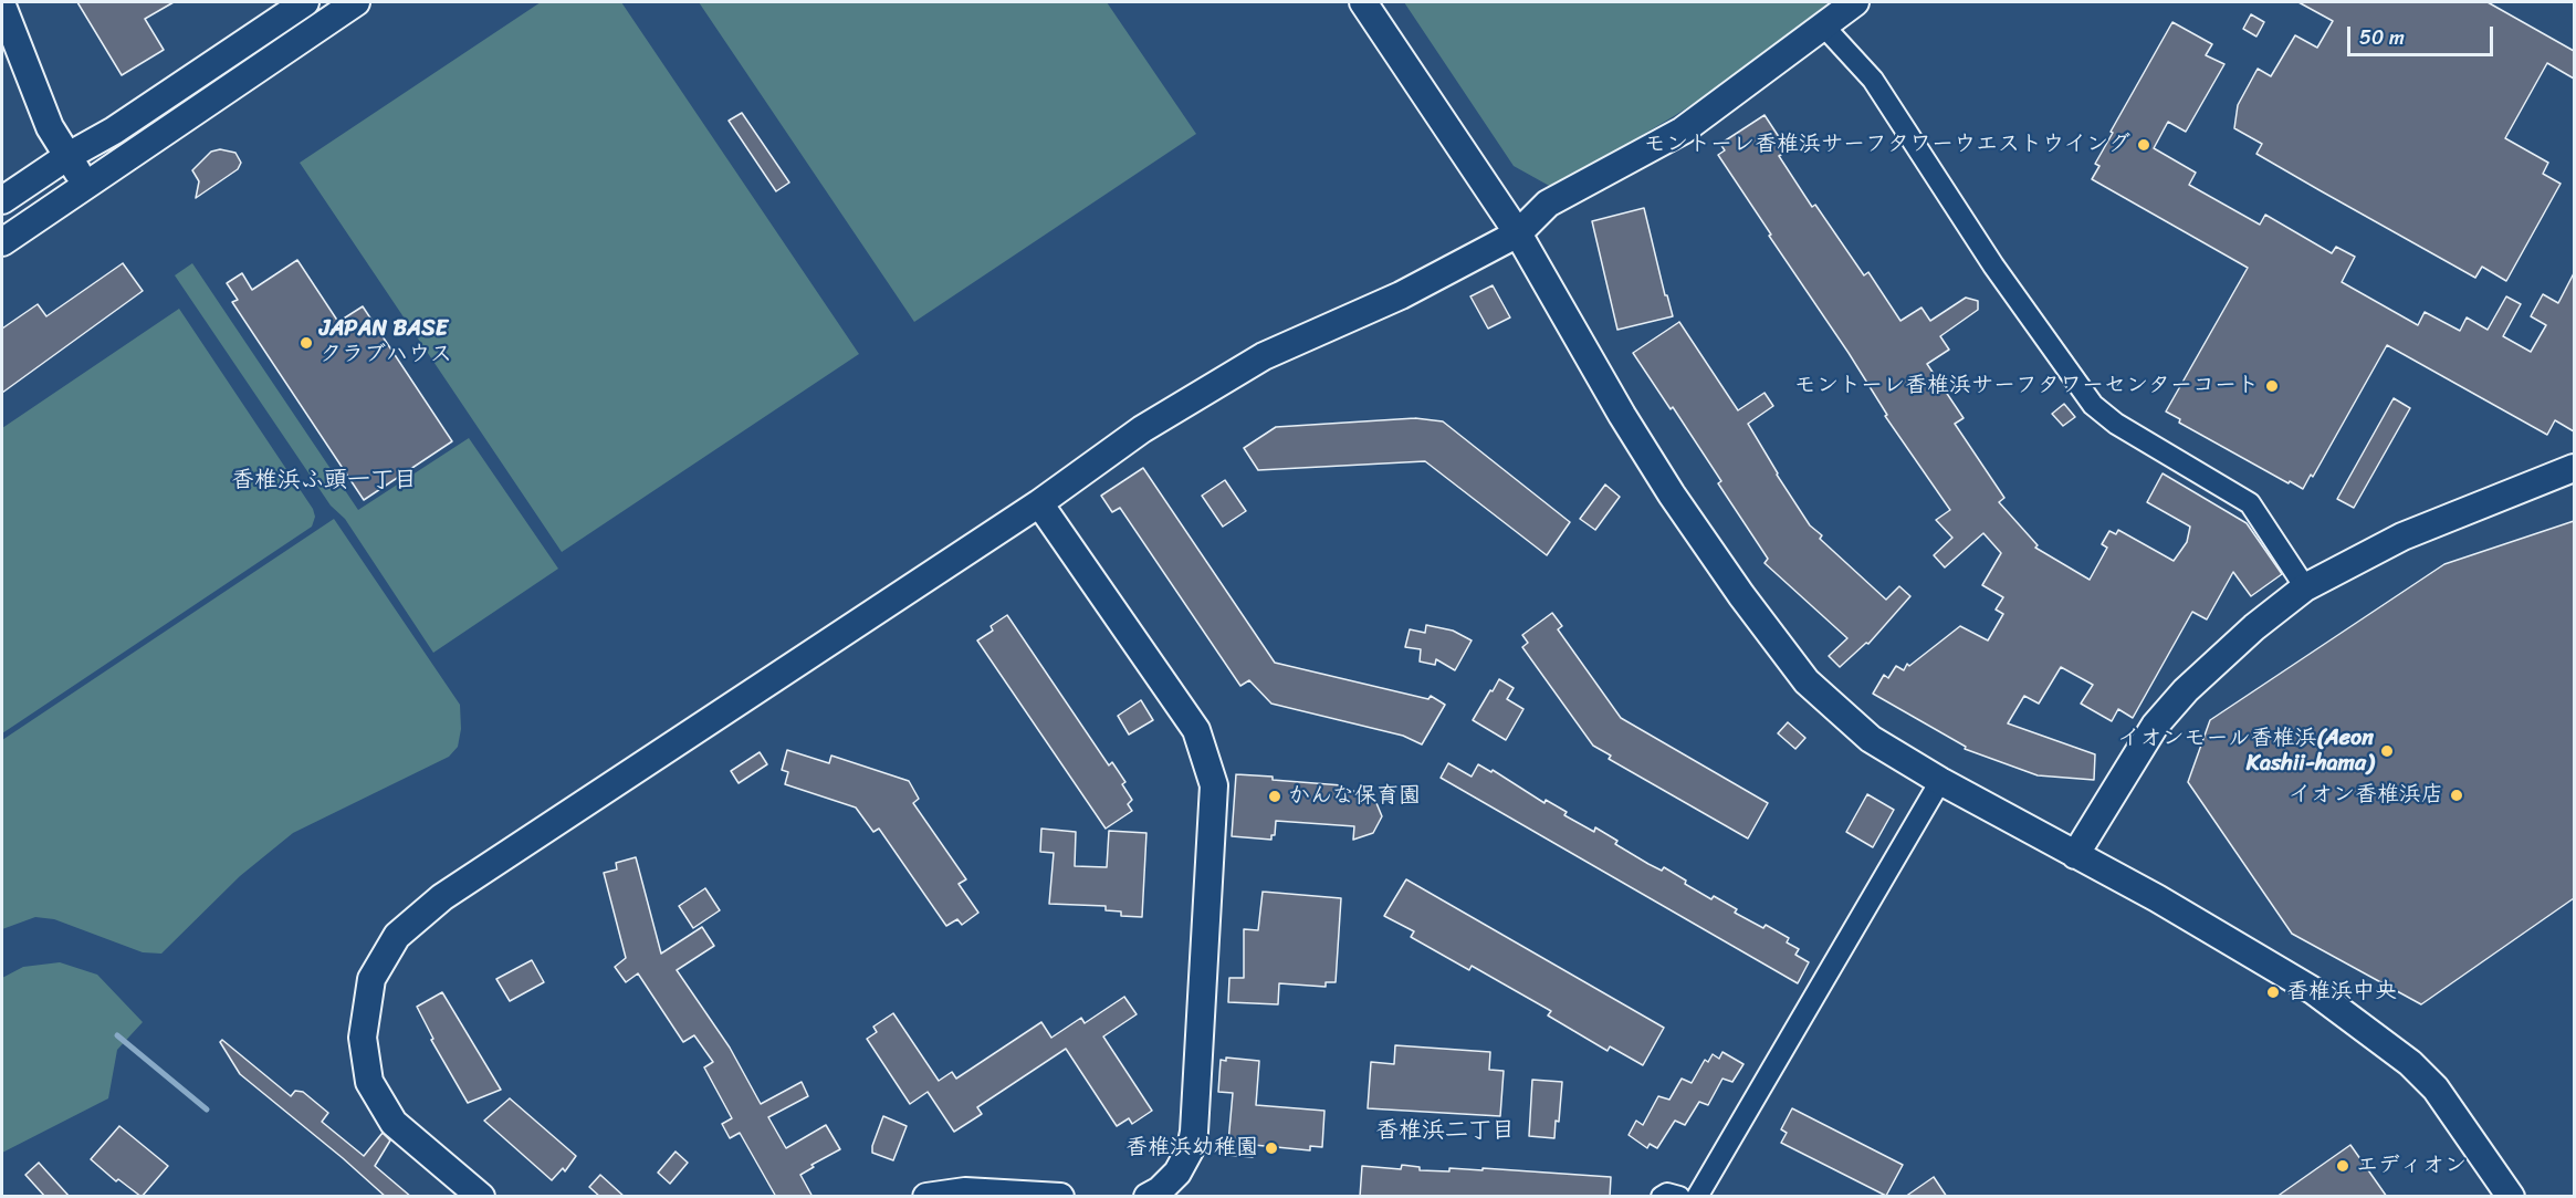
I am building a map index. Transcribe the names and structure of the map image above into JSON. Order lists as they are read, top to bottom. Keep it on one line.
{"districts":["香椎浜ふ頭一丁目","香椎浜二丁目"],"places":["モントーレ香椎浜サーフタワーウエストウイング","JAPAN BASE クラブハウス","モントーレ香椎浜サーフタワーセンターコート","イオンモール香椎浜(Aeon Kashii-hama)","イオン香椎浜店","かんな保育園","香椎浜中央","香椎浜幼稚園","エディオン"],"scale_bar":"50 m"}
